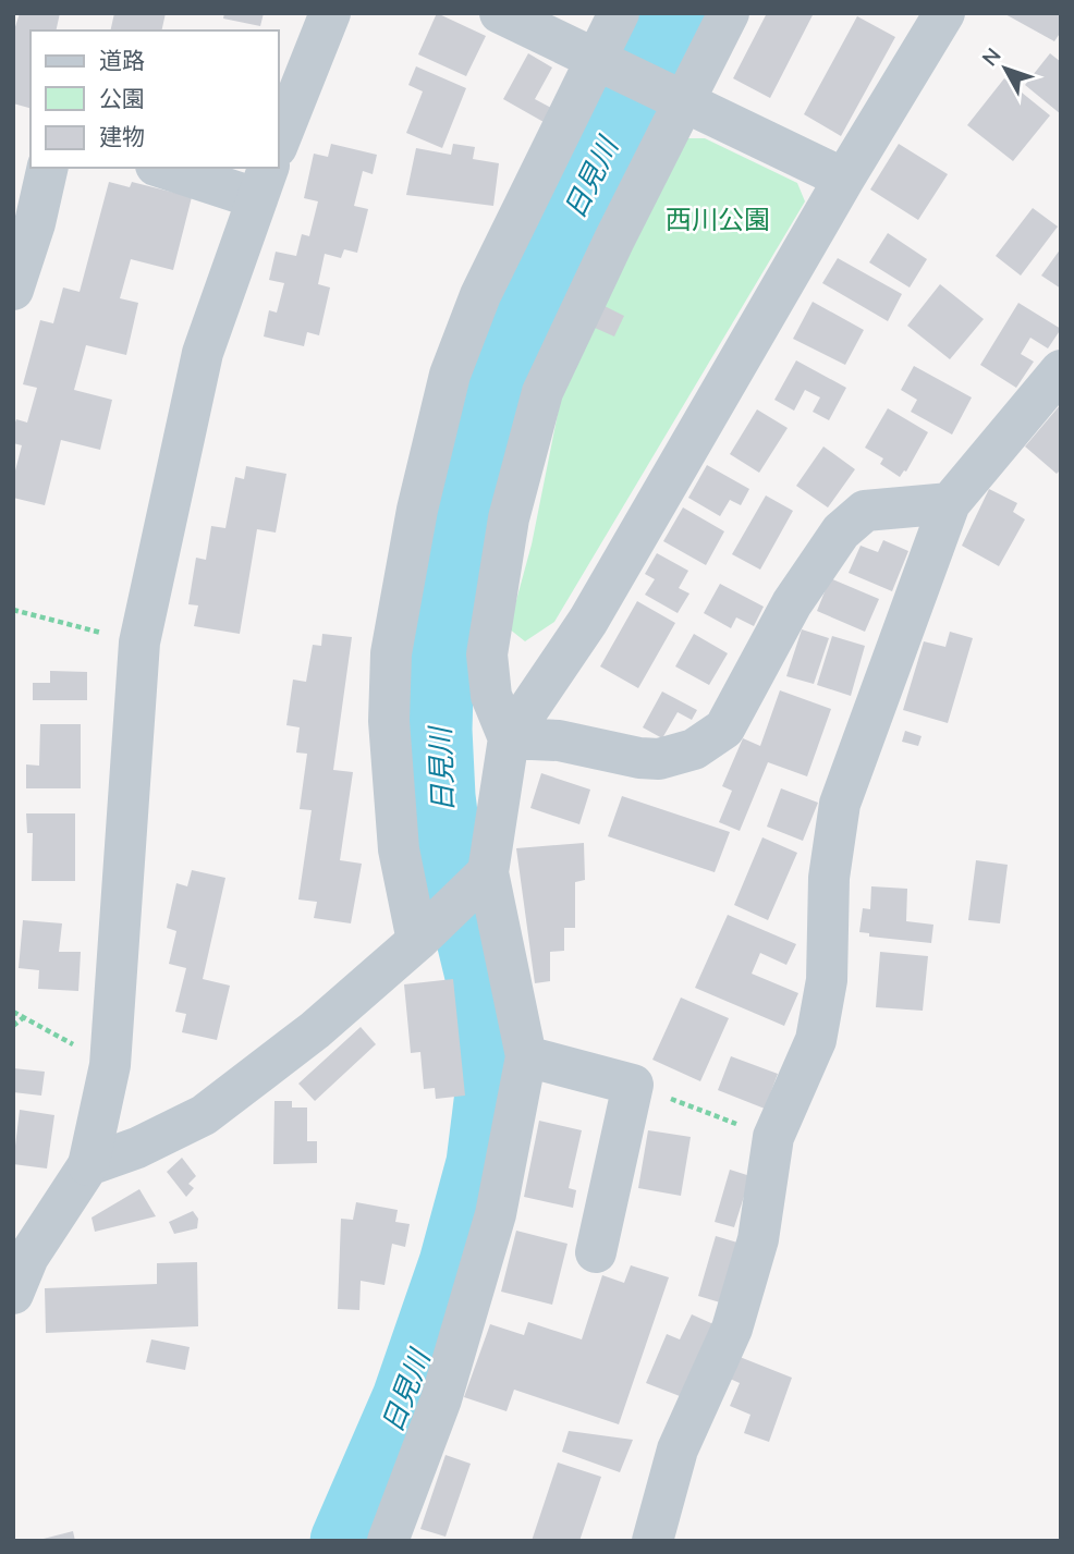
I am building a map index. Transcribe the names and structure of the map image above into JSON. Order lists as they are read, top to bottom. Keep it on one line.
{"water":["日見川"],"parks":["西川公園"],"legend":["道路","公園","建物"],"north":"top left"}
